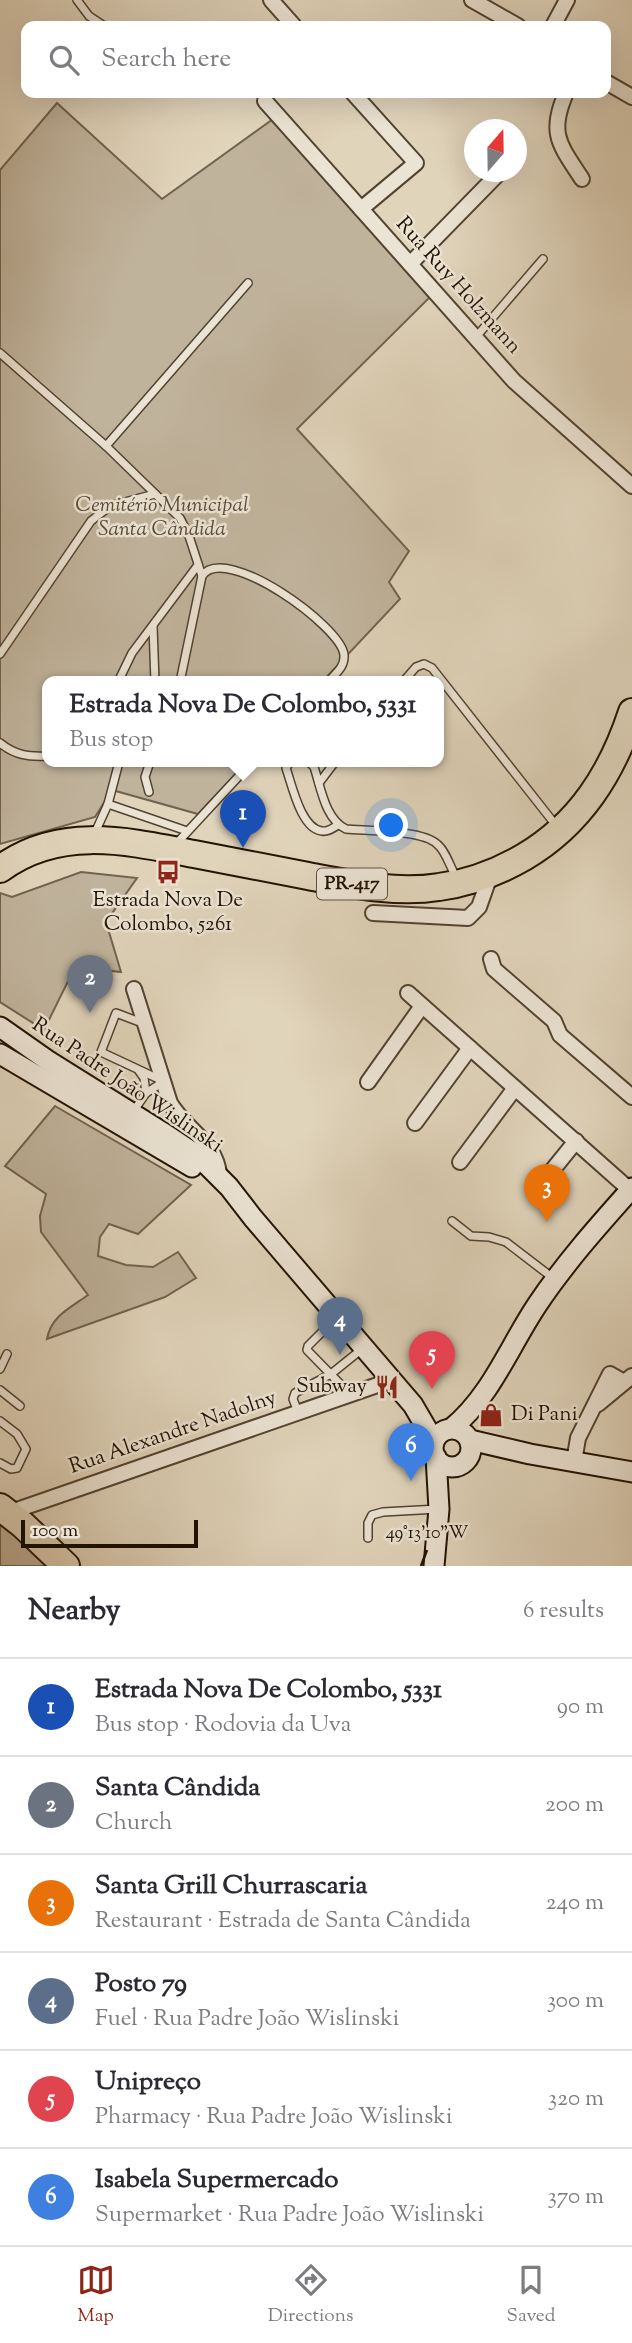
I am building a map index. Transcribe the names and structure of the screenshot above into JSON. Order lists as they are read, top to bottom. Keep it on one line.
{"streets":{"highway":["PR-417"],"main road":["Rua Padre João Wislinski"],"street":["Rua Ruy Holzmann","Rua Alexandre Nadolny"]},"crossings":[["Rua Padre João Wislinski","Rua Alexandre Nadolny"]],"parks":["Cemitério Municipal Santa Cândida"],"places":{"bus stop":["Estrada Nova De Colombo, 5261"],"restaurant":["Subway"],"shop":["Di Pani"]},"scale_bar":"100 m","north":"top","page":{"search":"Search here","popup":["Estrada Nova De Colombo, 5331","Bus stop"],"pins":["1","2","3","4","5","6"],"scale":"100 m","heading":["Nearby","6 results"],"list":[{"mark":"1","name":"Estrada Nova De Colombo, 5331","note":"Bus stop · Rodovia da Uva","value":"90 m"},{"mark":"2","name":"Santa Cândida","note":"Church","value":"200 m"},{"mark":"3","name":"Santa Grill Churrascaria","note":"Restaurant · Estrada de Santa Cândida","value":"240 m"},{"mark":"4","name":"Posto 79","note":"Fuel · Rua Padre João Wislinski","value":"300 m"},{"mark":"5","name":"Unipreço","note":"Pharmacy · Rua Padre João Wislinski","value":"320 m"},{"mark":"6","name":"Isabela Supermercado","note":"Supermarket · Rua Padre João Wislinski","value":"370 m"}],"nav":["Map","Directions","Saved"]},"coordinates":["49°13'10\"W"]}
